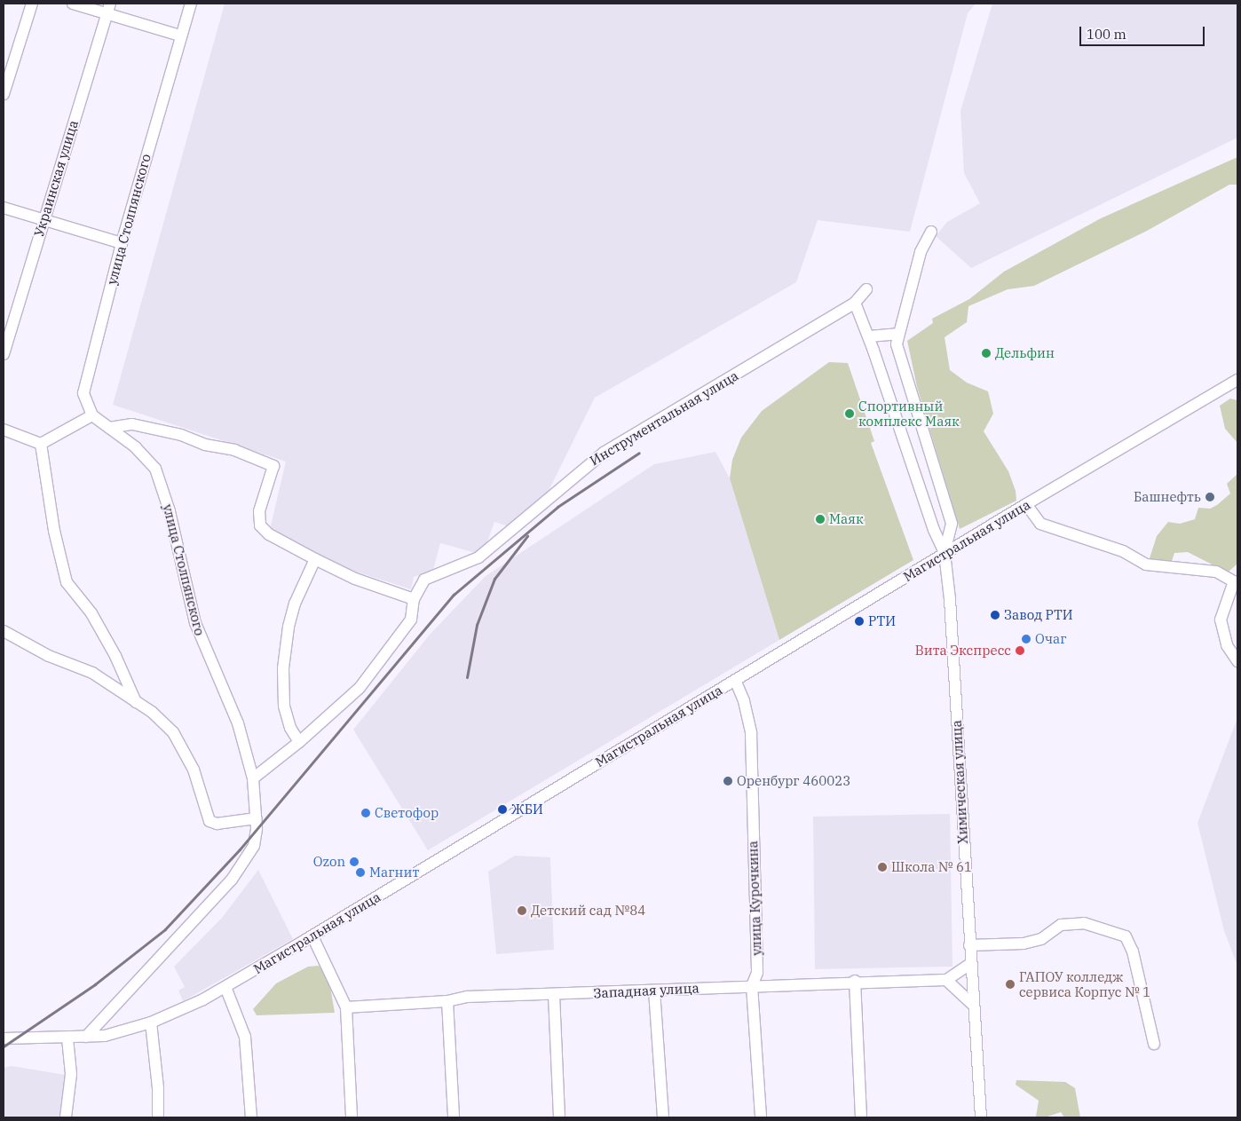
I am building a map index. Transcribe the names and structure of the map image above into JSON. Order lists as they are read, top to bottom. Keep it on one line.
{"streets":{"street":["Украинская улица","улица Столпянского","Инструментальная улица","Магистральная улица","Химическая улица","улица Курочкина","Западная улица"]},"crossings":[["улица Столпянского","Инструментальная улица"],["улица Столпянского","Магистральная улица"],["Инструментальная улица","Химическая улица"],["Магистральная улица","Химическая улица"],["Магистральная улица","улица Курочкина"],["улица Курочкина","Западная улица"]],"places":["Дельфин","Спортивный комплекс Маяк","Башнефть","Маяк","Завод РТИ","РТИ","Очаг","Вита Экспресс","Оренбург 460023","ЖБИ","Светофор","Ozon","Школа № 61","Магнит","Детский сад №84","ГАПОУ колледж сервиса Корпус № 1"],"scale_bar":"100 m"}
